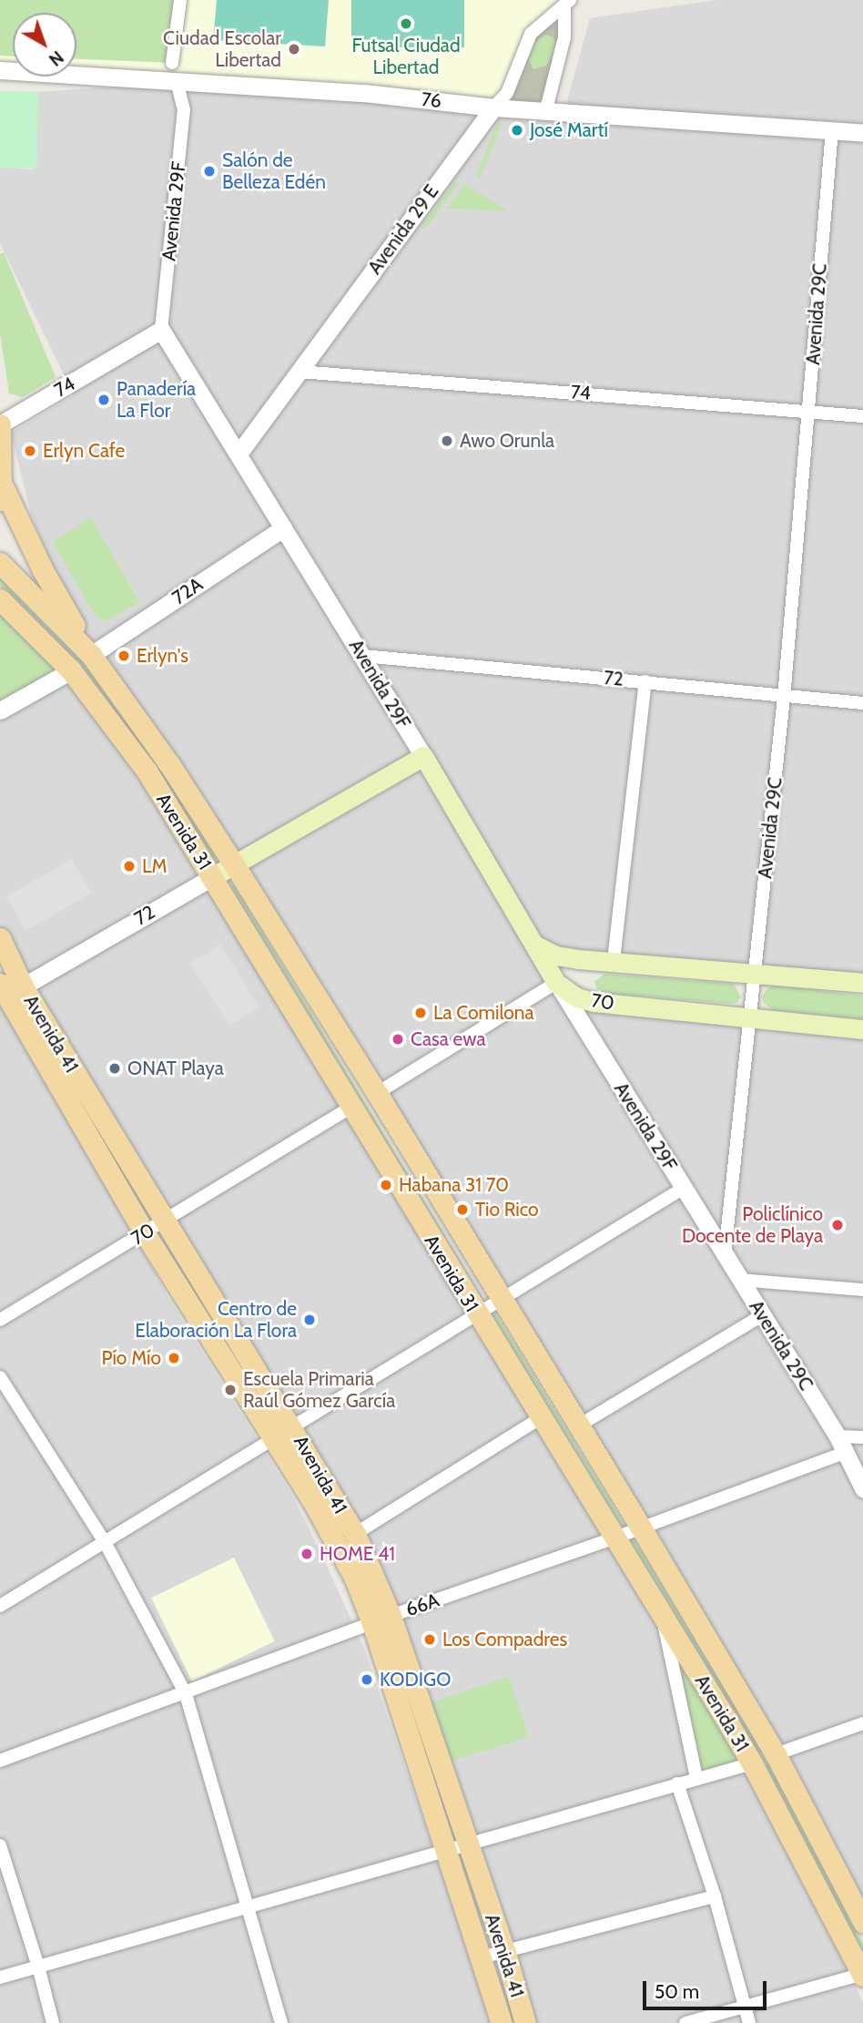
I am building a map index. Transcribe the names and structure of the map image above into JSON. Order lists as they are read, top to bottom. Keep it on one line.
{"streets":{"main road":["Avenida 29F","72","Avenida 31","70","Avenida 41"],"street":["76","Avenida 29 E","Avenida 29C","74","72A","66A"]},"crossings":[["76","Avenida 29F"],["76","Avenida 29 E"],["76","Avenida 29C"],["Avenida 29F","Avenida 29 E"],["Avenida 29F","Avenida 29C"],["Avenida 29F","74"],["Avenida 29F","72A"],["Avenida 29F","72"],["Avenida 29F","70"],["Avenida 29 E","74"],["Avenida 29C","74"],["Avenida 29C","72"],["Avenida 29C","70"],["Avenida 29C","66A"],["72A","Avenida 31"],["72","Avenida 31"],["72","Avenida 41"],["Avenida 31","70"],["Avenida 31","66A"],["70","Avenida 41"],["Avenida 41","66A"]],"places":["Futsal Ciudad Libertad","Ciudad Escolar Libertad","José Martí","Salón de Belleza Edén","Panadería La Flor","Awo Orunla","Erlyn Cafe","Erlyn's","LM","La Comilona","Casa ewa","ONAT Playa","Habana 31 70","Tio Rico","Policlínico Docente de Playa","Centro de Elaboración La Flora","Pío Mío","Escuela Primaria Raúl Gómez García","HOME 41","Los Compadres","KODIGO"],"scale_bar":"50 m","north":"bottom right"}
